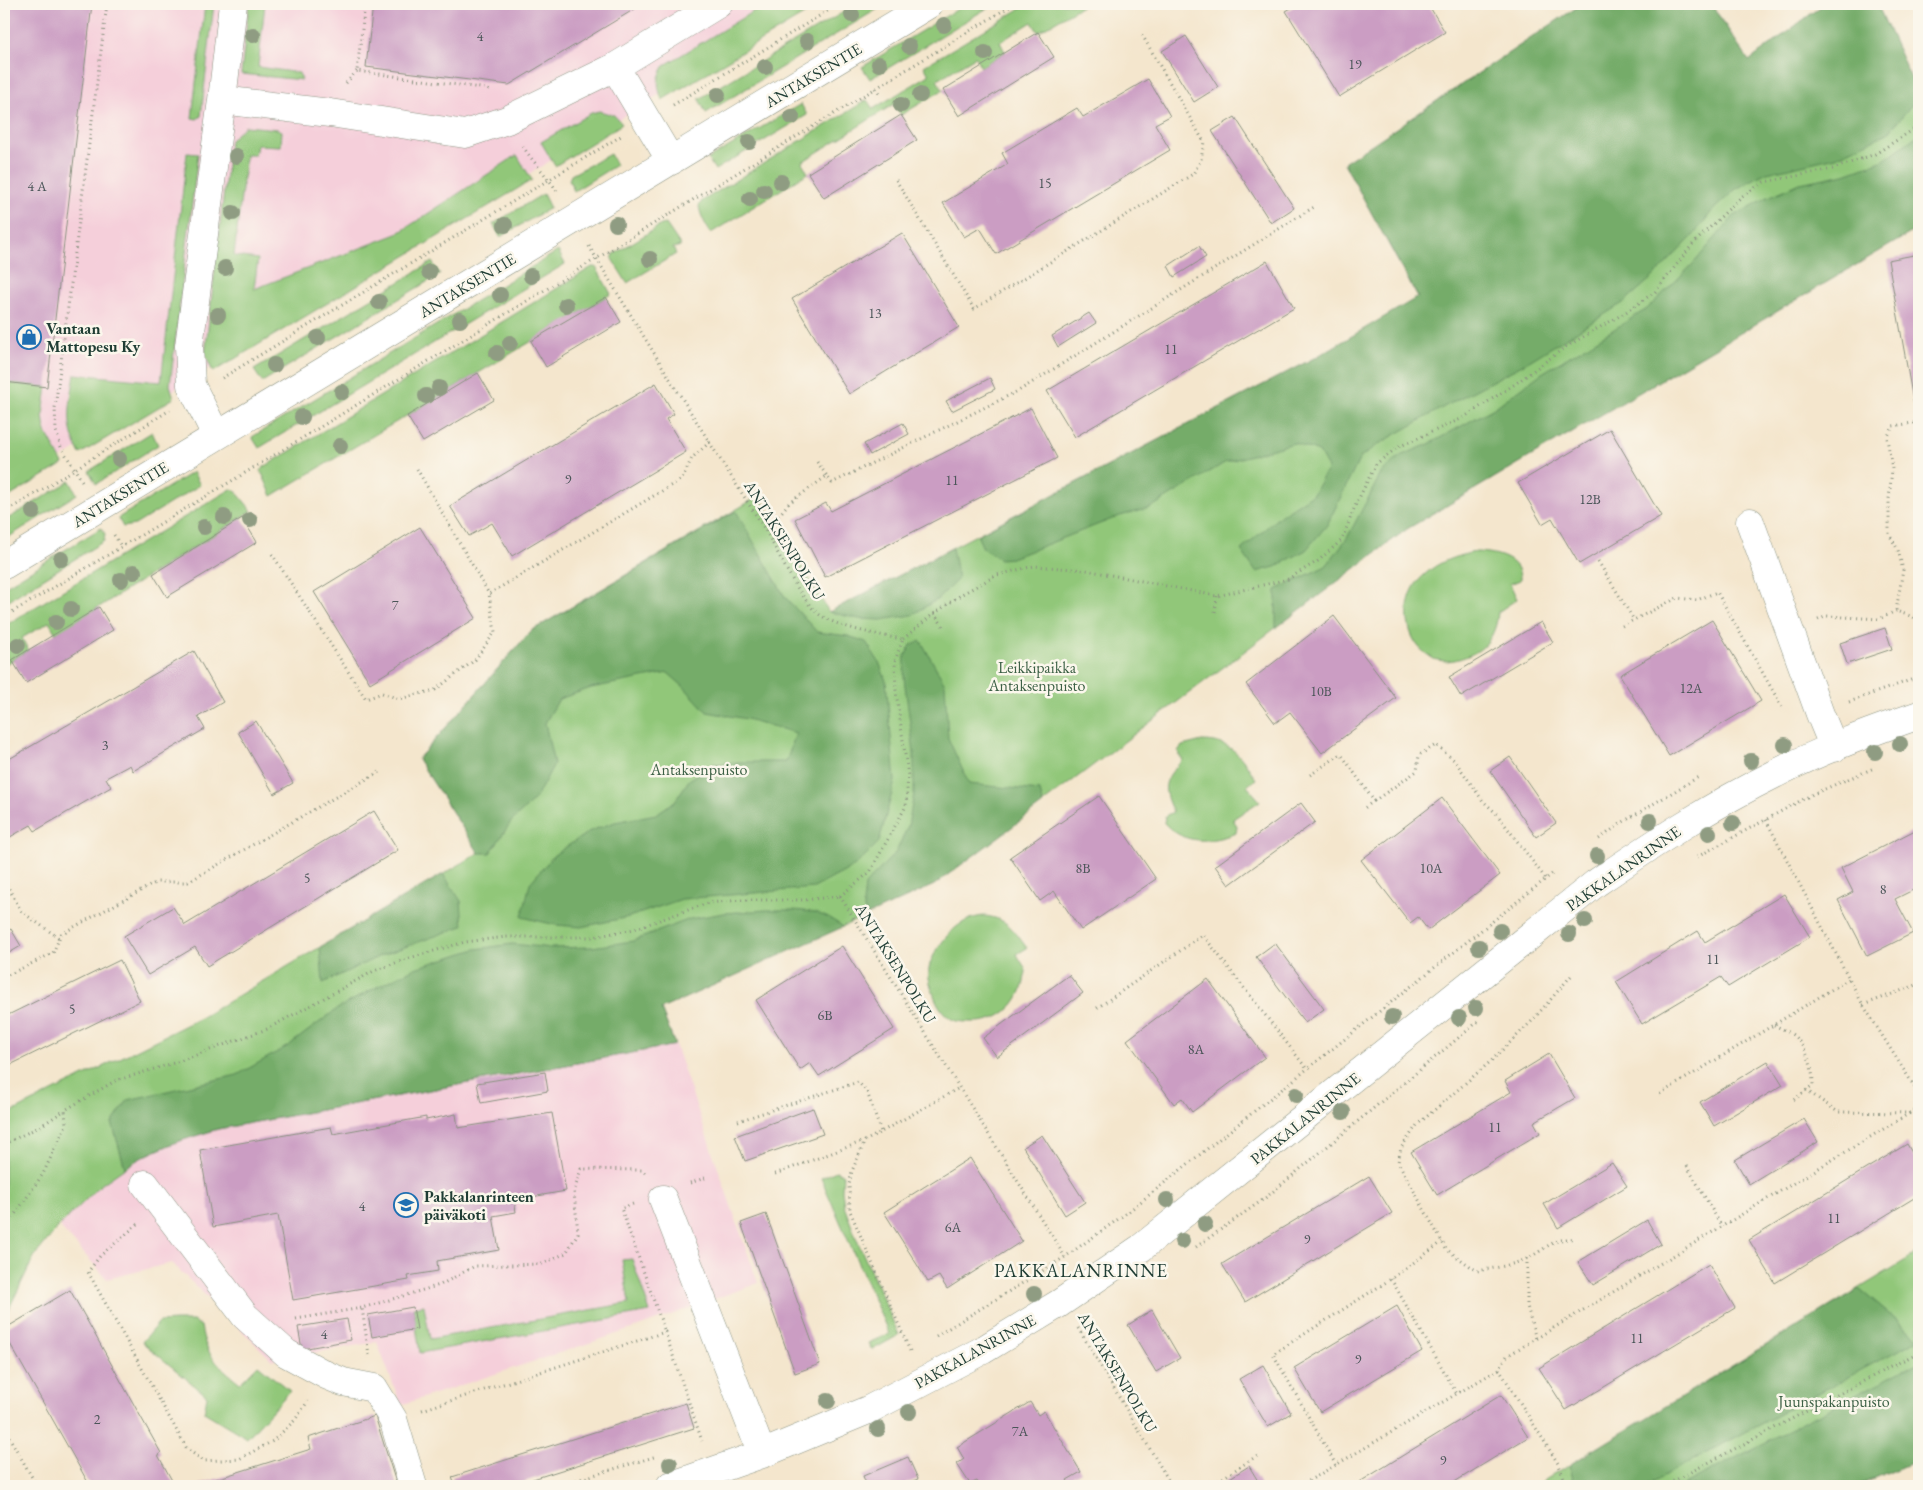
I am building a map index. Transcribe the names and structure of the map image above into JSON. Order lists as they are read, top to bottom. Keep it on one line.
{"streets":{"street":["ANTAKSENTIE","PAKKALANRINNE"],"path":["ANTAKSENPOLKU"]},"crossings":[["ANTAKSENPOLKU","PAKKALANRINNE"]],"districts":["PAKKALANRINNE"],"parks":["Leikkipaikka Antaksenpuisto","Antaksenpuisto","Juunspakanpuisto"],"places":{"shop":["Vantaan Mattopesu Ky"],"school or university":["Pakkalanrinteen päiväkoti"]},"house_numbers":["4","19","15","4 A","13","11","9","11","12B","7","12A","10B","3","8B","10A","5","8","11","5","6B","8A","11","4","11","6A","9","4","11","9","2","7A","9"]}
